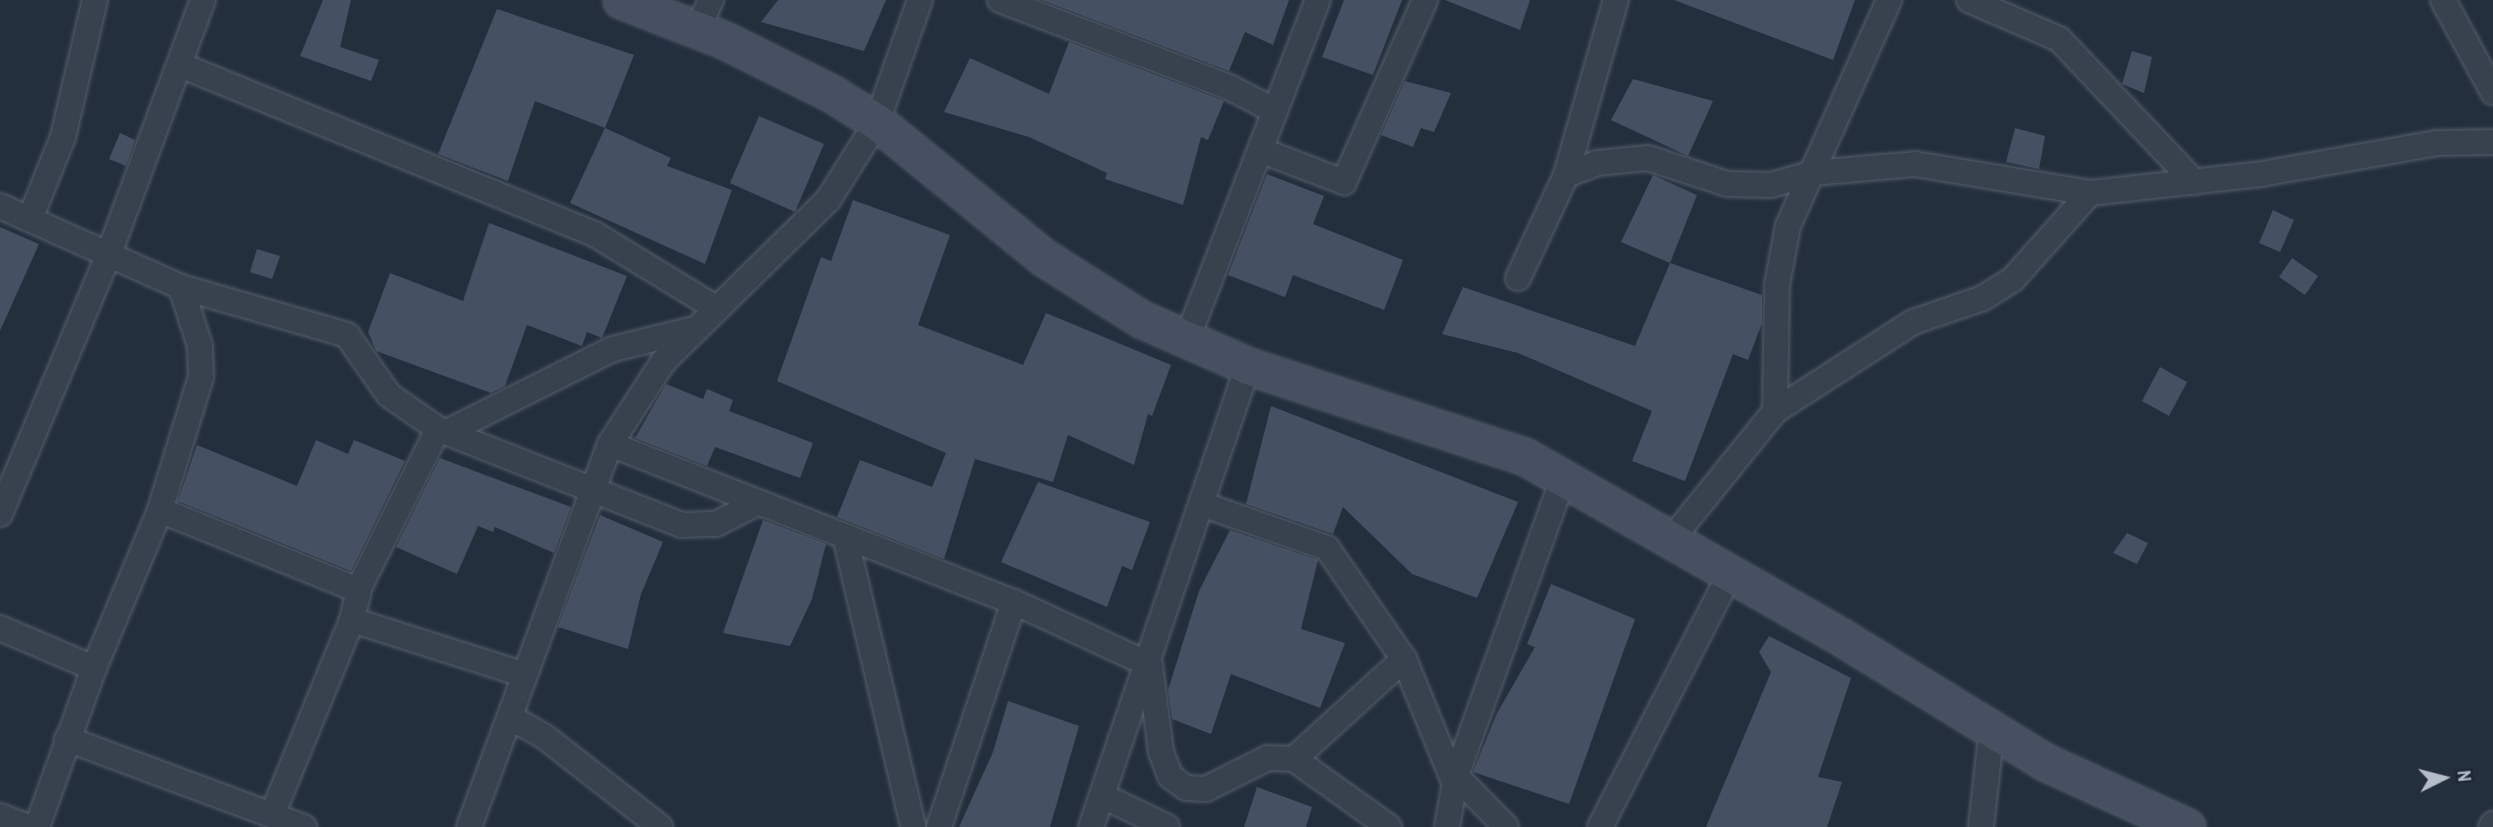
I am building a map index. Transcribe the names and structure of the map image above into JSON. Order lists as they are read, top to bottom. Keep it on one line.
{"north":"right"}
